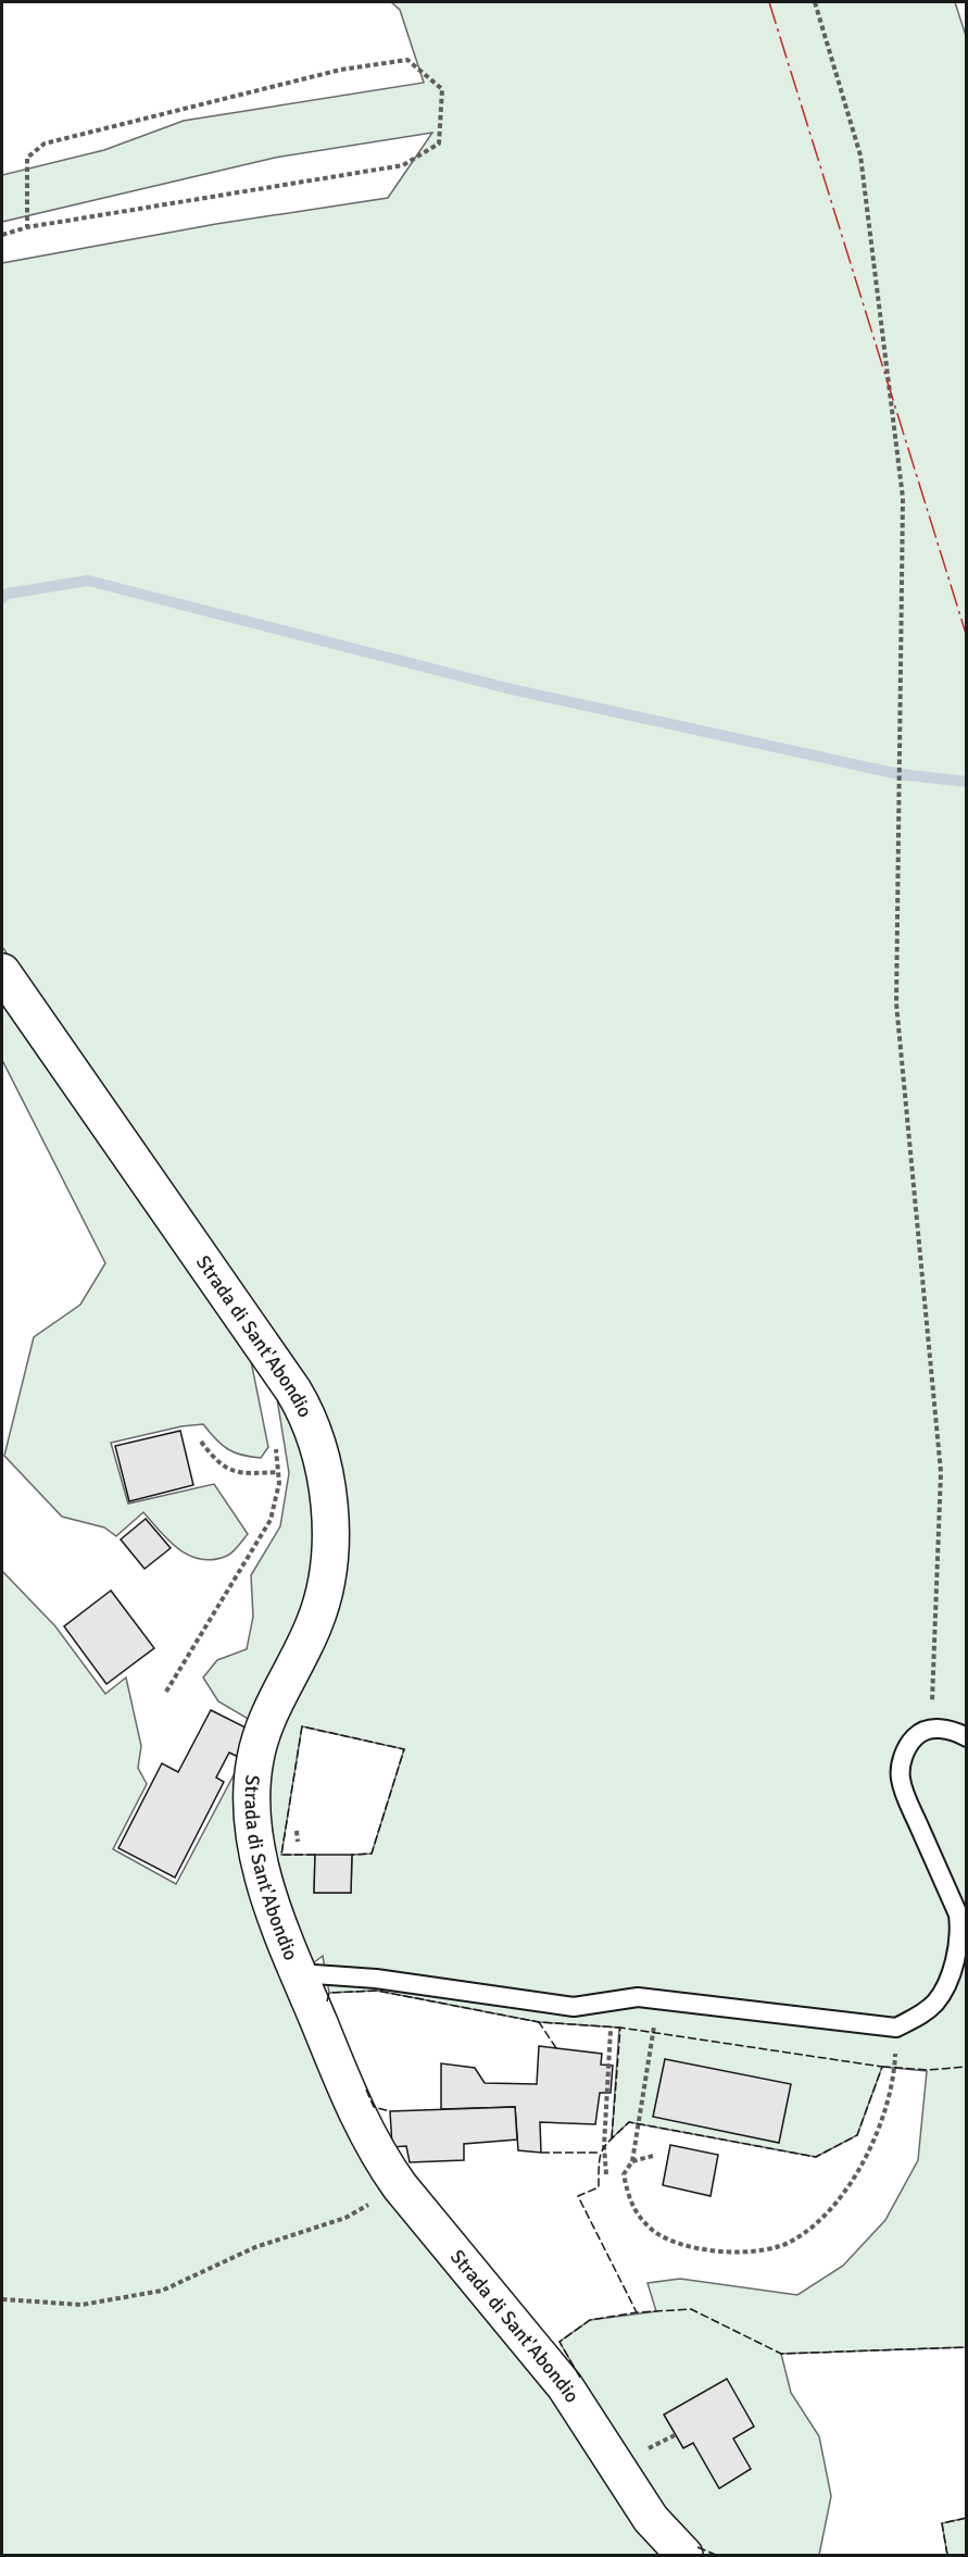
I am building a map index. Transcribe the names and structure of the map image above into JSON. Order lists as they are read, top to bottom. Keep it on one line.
{"streets":{"street":["Strada di Sant'Abondio"]}}
